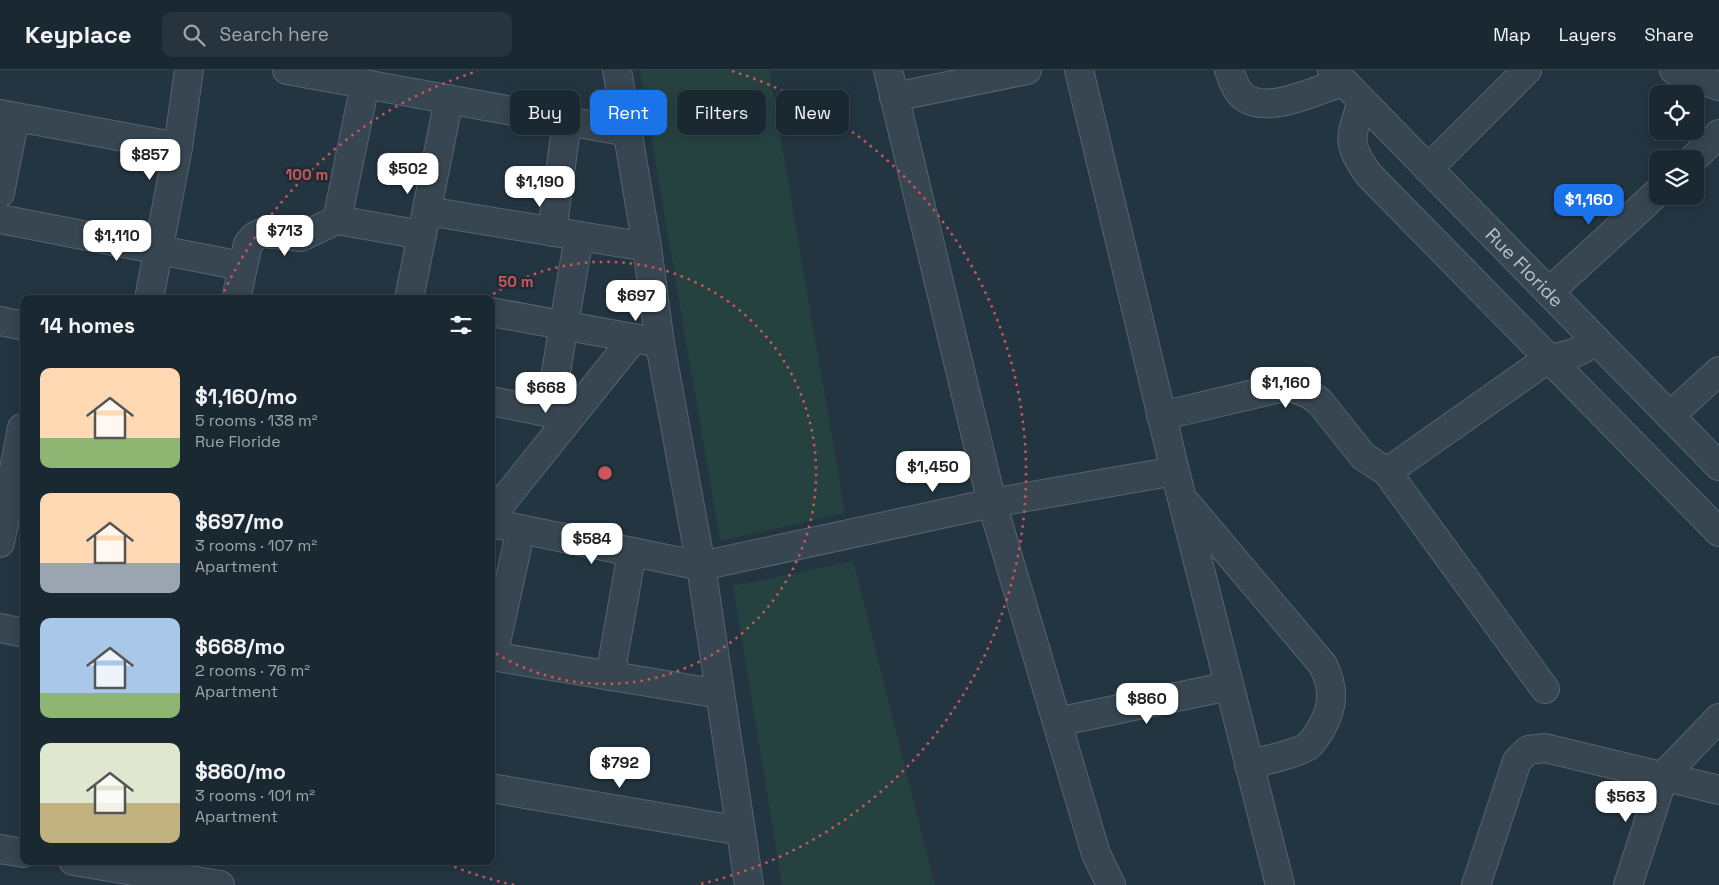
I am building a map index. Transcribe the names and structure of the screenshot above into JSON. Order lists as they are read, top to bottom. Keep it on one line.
{"streets":{"street":["Rue Floride"]},"page":{"header":"Keyplace","search":"Search here","nav":["Map","Layers","Share"],"chip":["Buy","Rent","Filters","New"],"price":["$857","$502","$1,190","$1,160","$713","$1,110","$697","$1,160","$668","$1,450","$584","$860","$792","$563"],"heading":"14 homes","list":[{"name":"$1,160/mo","note":"5 rooms · 138 m² · Rue Floride"},{"name":"$697/mo","note":"3 rooms · 107 m² · Apartment"},{"name":"$668/mo","note":"2 rooms · 76 m² · Apartment"},{"name":"$860/mo","note":"3 rooms · 101 m² · Apartment"}]},"rings":["100 m","50 m"]}
